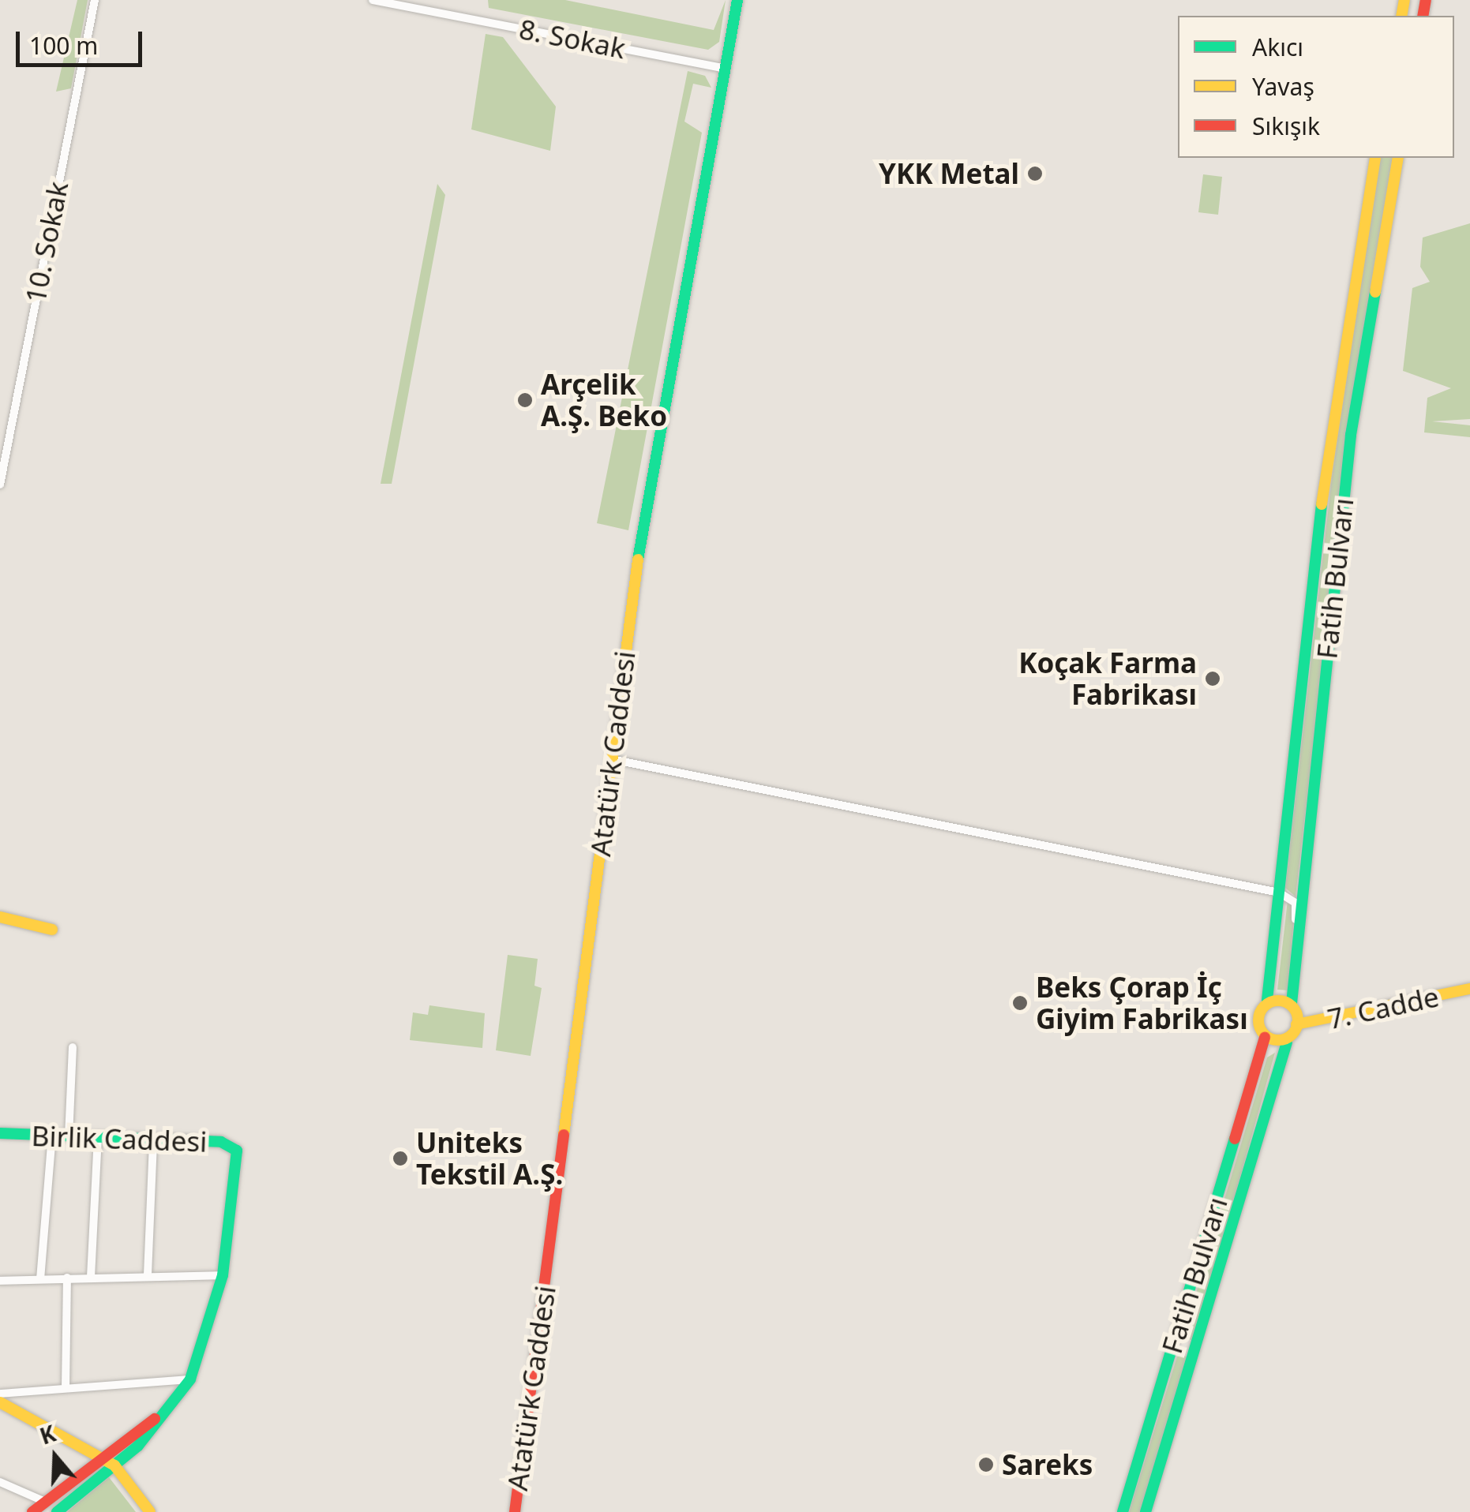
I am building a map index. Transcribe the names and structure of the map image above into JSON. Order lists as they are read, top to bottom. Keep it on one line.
{"streets":{"main road":["Fatih Bulvarı","Atatürk Caddesi","7. Cadde","Birlik Caddesi"],"street":["8. Sokak","10. Sokak"]},"crossings":[["8. Sokak","Atatürk Caddesi"],["Fatih Bulvarı","7. Cadde"]],"places":["YKK Metal","Arçelik A.Ş. Beko","Koçak Farma Fabrikası","Beks Çorap İç Giyim Fabrikası","Uniteks Tekstil A.Ş.","Sareks"],"legend":["Akıcı","Yavaş","Sıkışık"],"scale_bar":"100 m","north":"top"}
